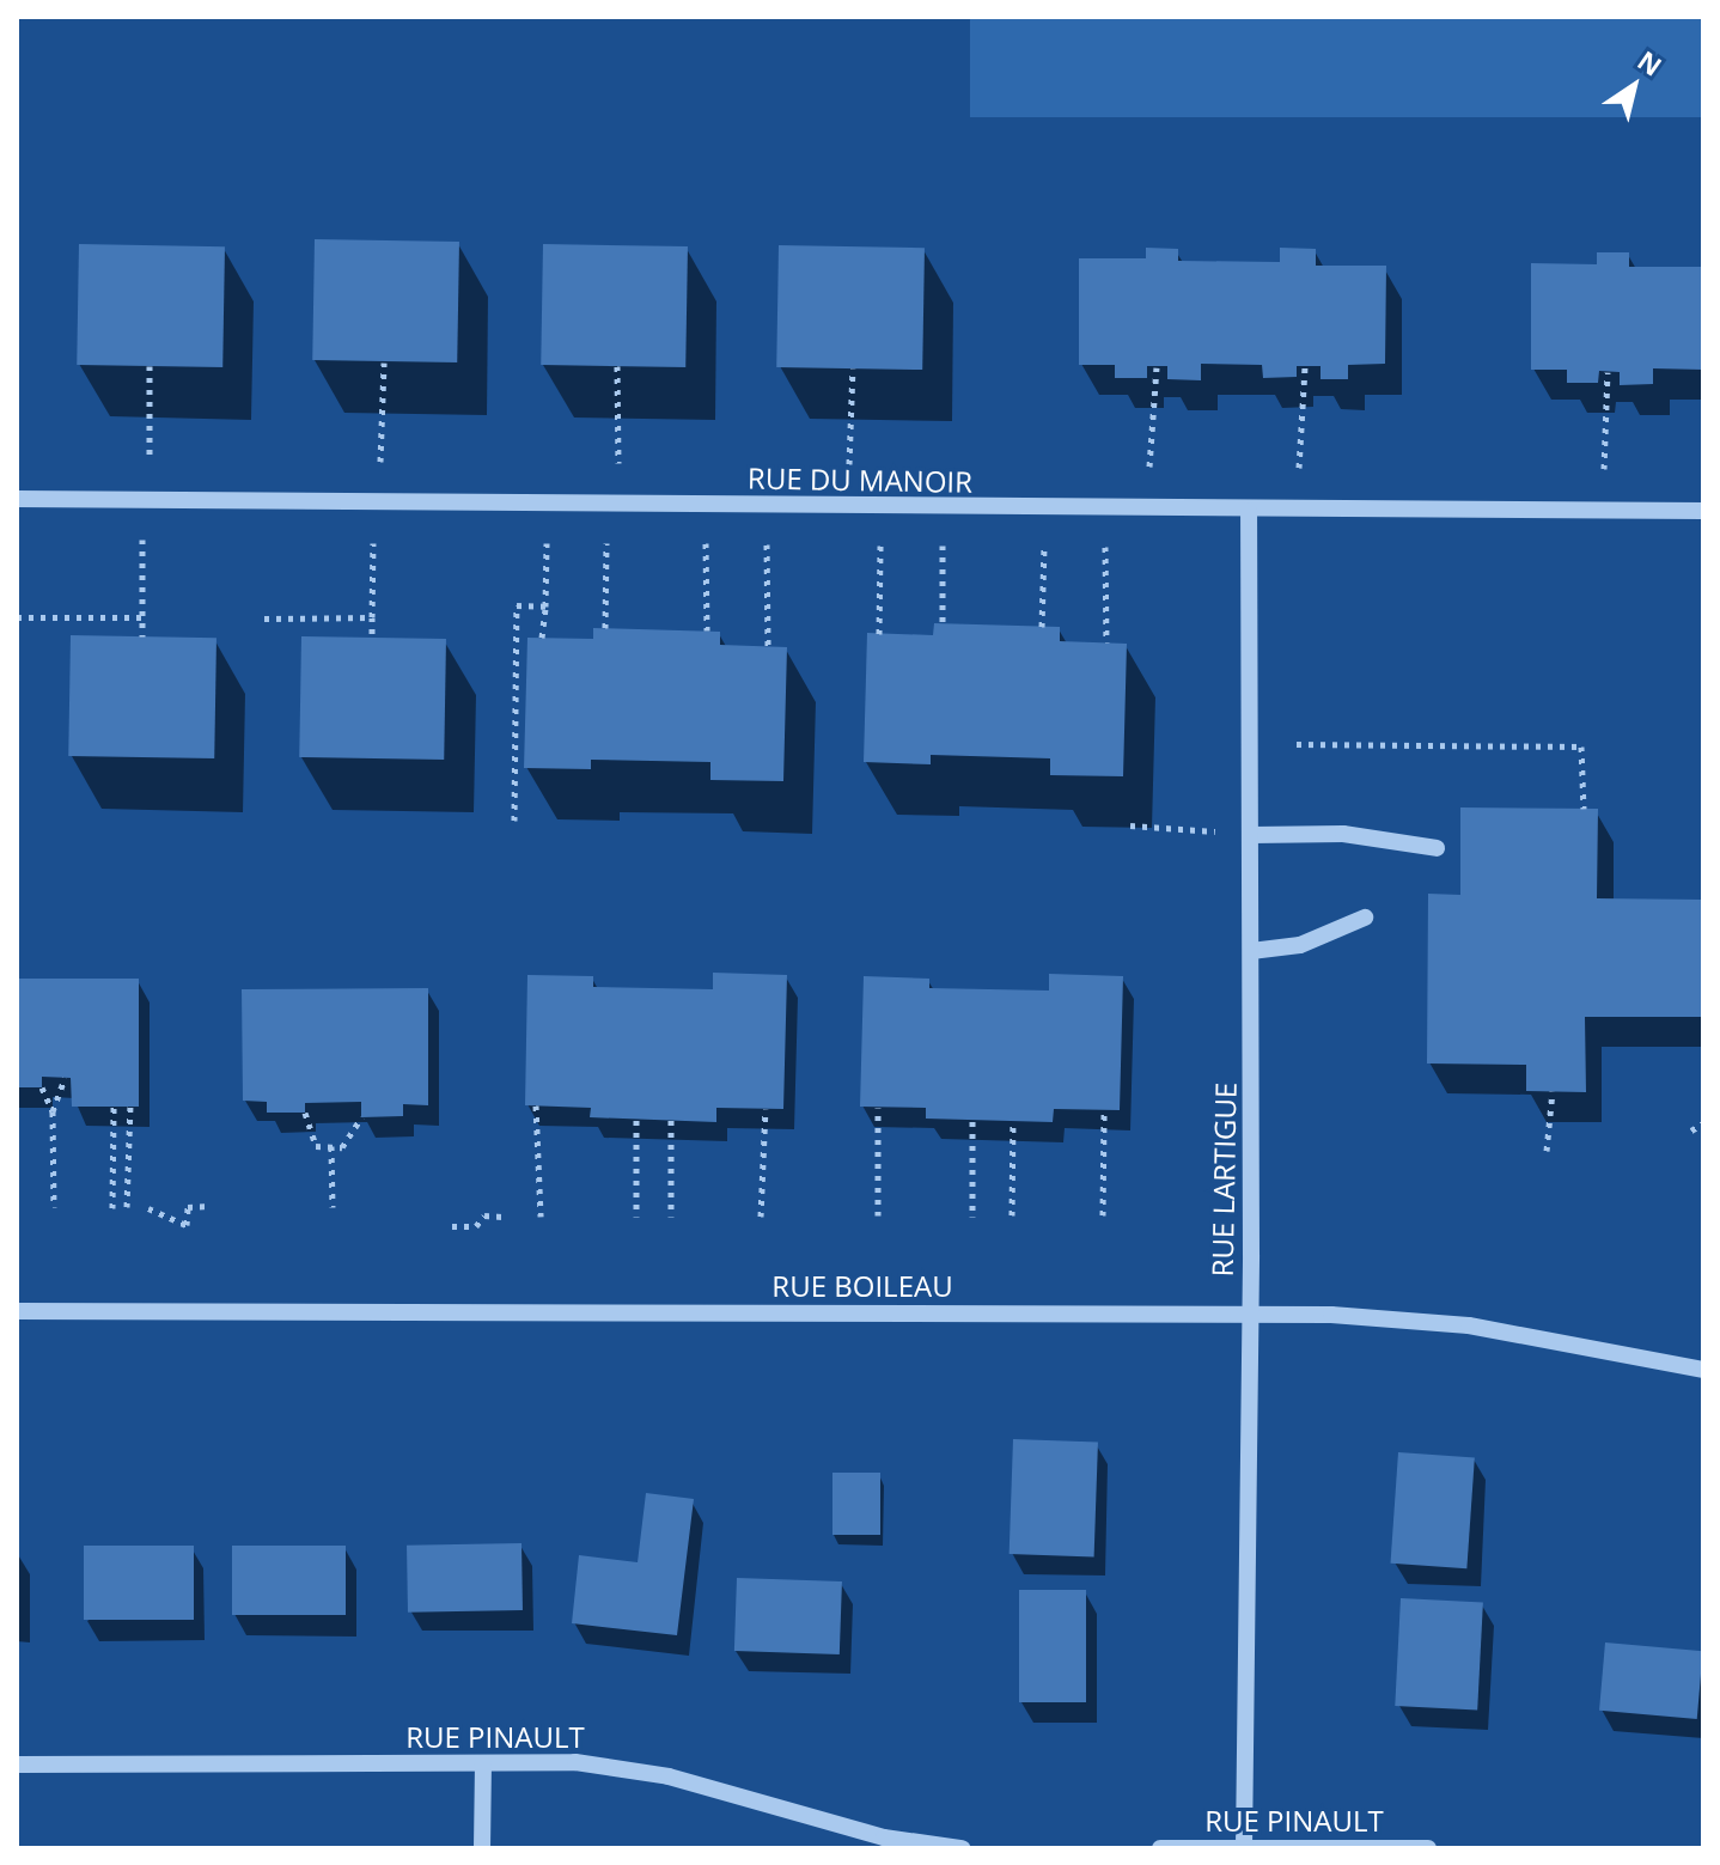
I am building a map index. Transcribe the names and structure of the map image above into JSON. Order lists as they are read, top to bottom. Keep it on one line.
{"streets":{"street":["RUE DU MANOIR","RUE LARTIGUE","RUE BOILEAU","RUE PINAULT"]},"crossings":[["RUE DU MANOIR","RUE LARTIGUE"],["RUE LARTIGUE","RUE BOILEAU"],["RUE LARTIGUE","RUE PINAULT"]],"north":"top right"}
